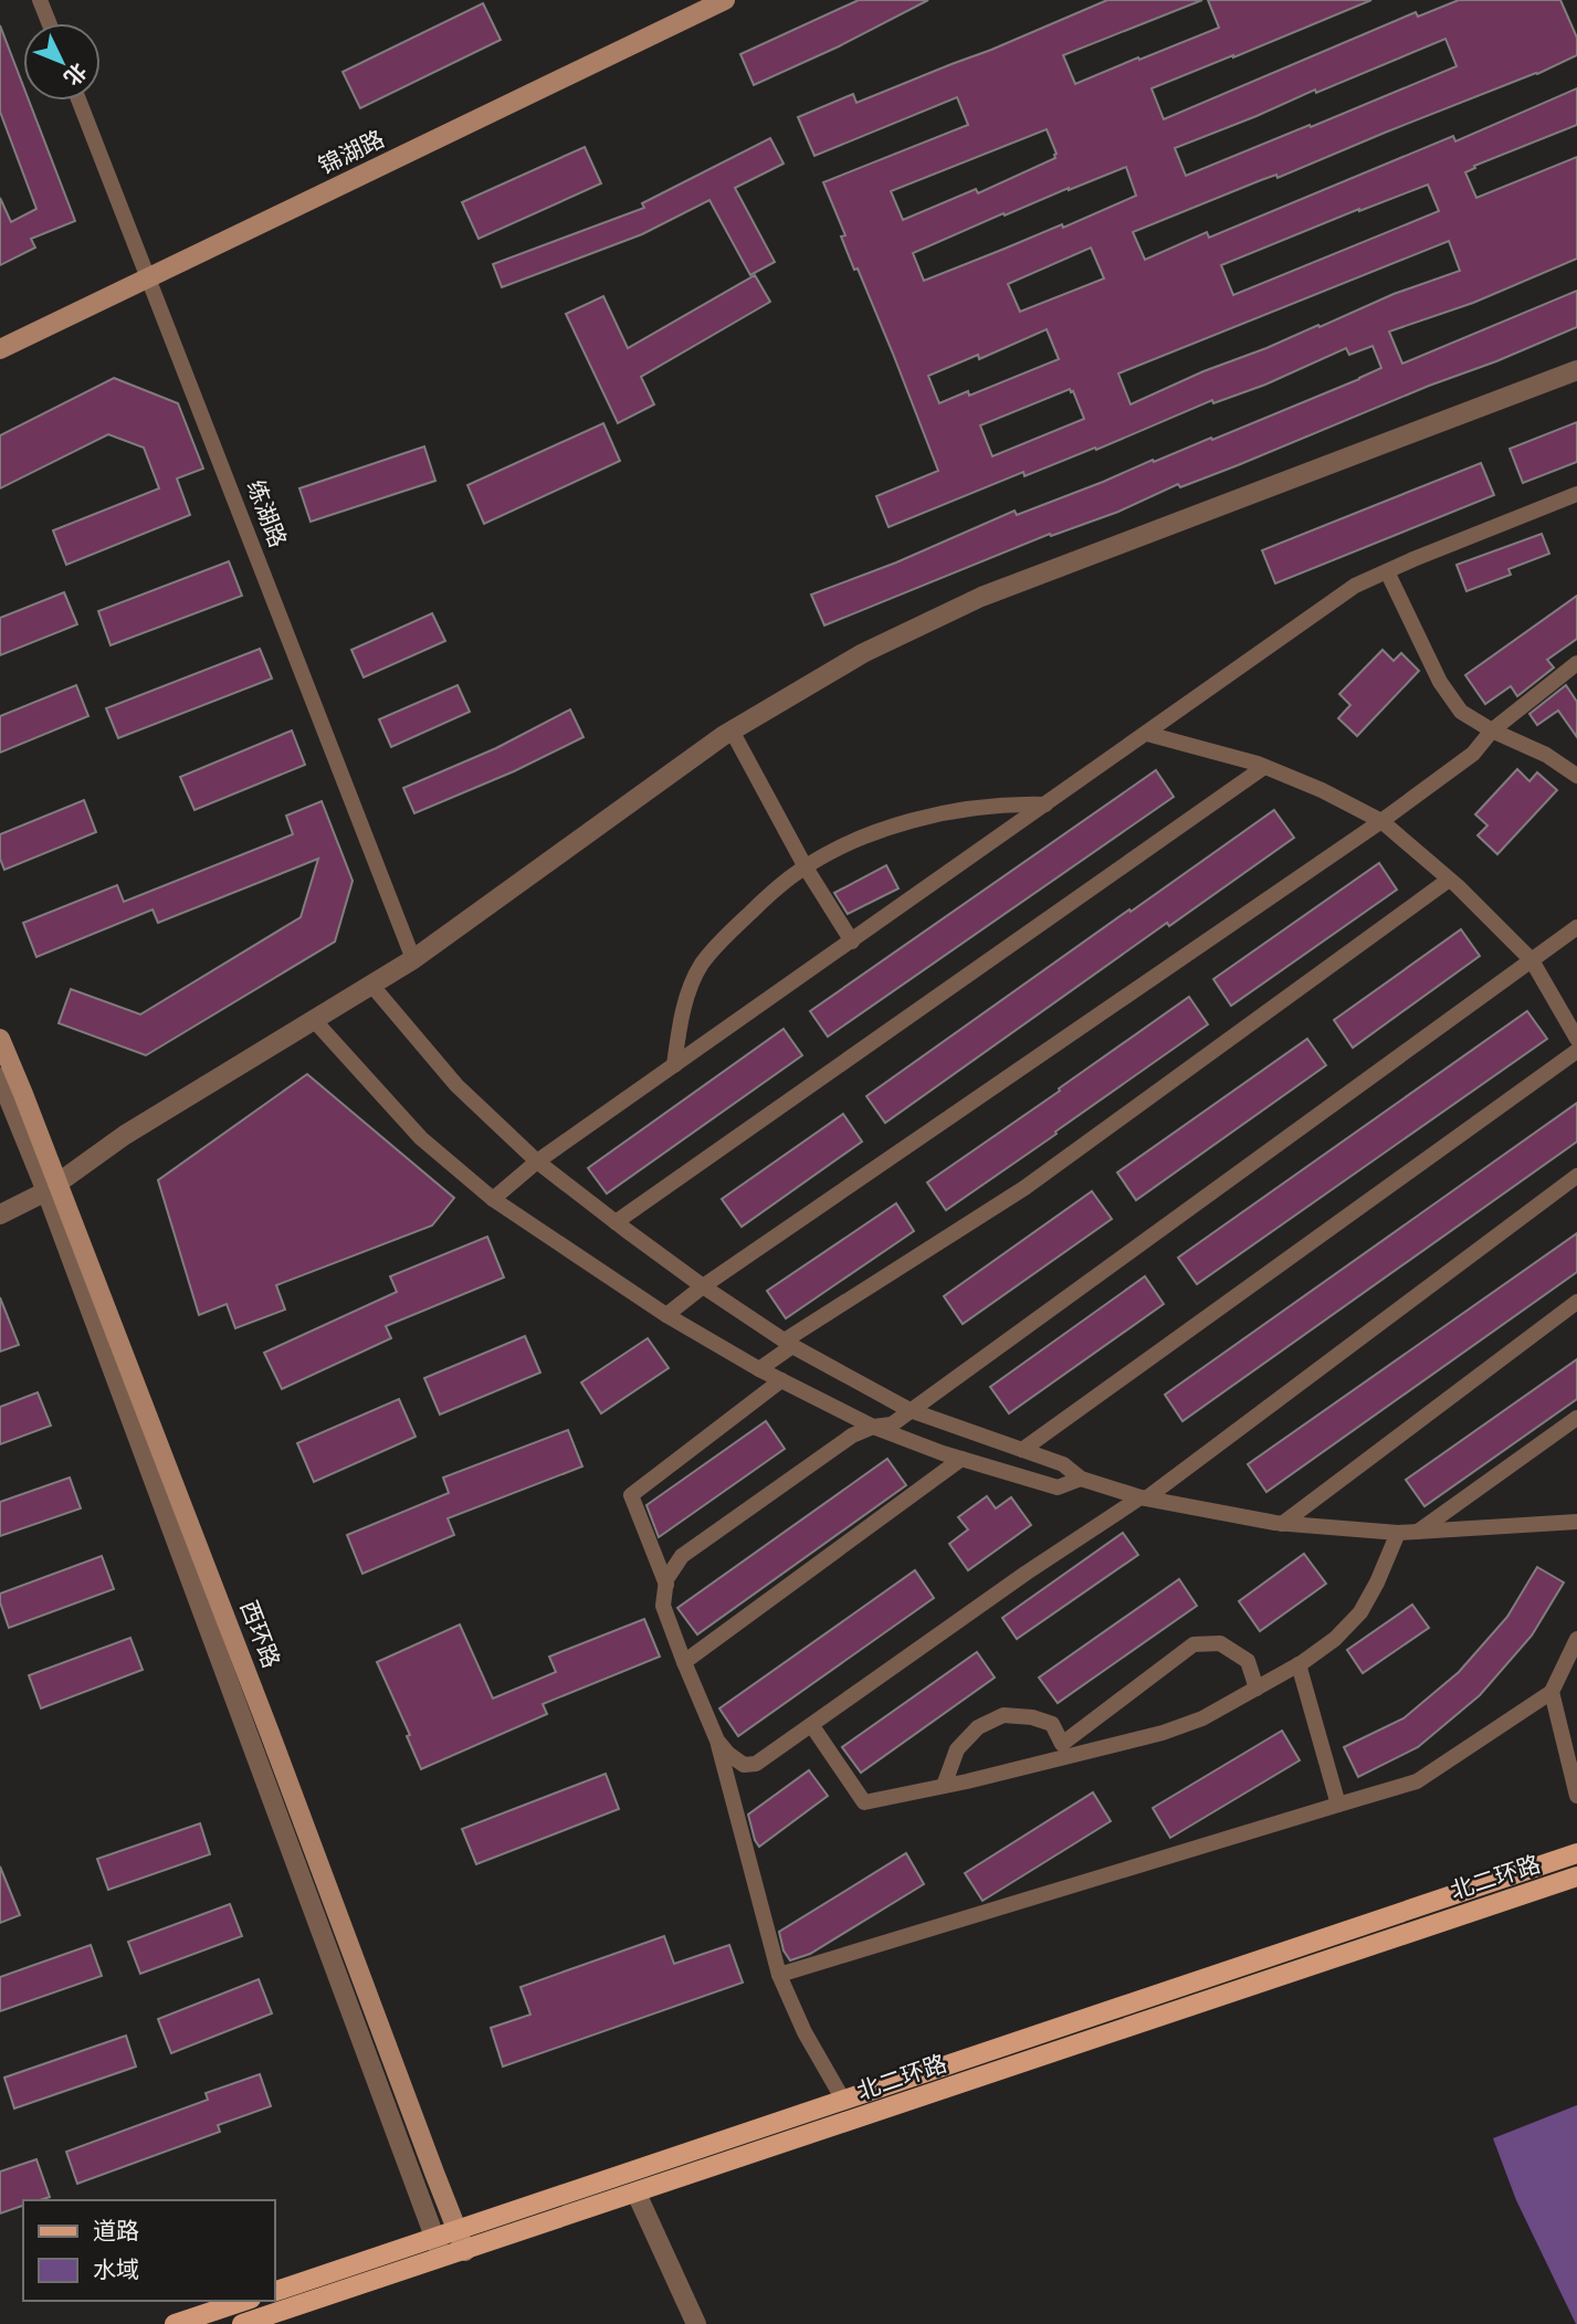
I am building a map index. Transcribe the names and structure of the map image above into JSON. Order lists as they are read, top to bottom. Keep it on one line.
{"streets":{"main road":["锦湖路","西环路","北二环路"],"street":["练湖路"]},"crossings":[["锦湖路","练湖路"],["西环路","北二环路"]],"legend":["道路","水域"],"north":"bottom right"}
